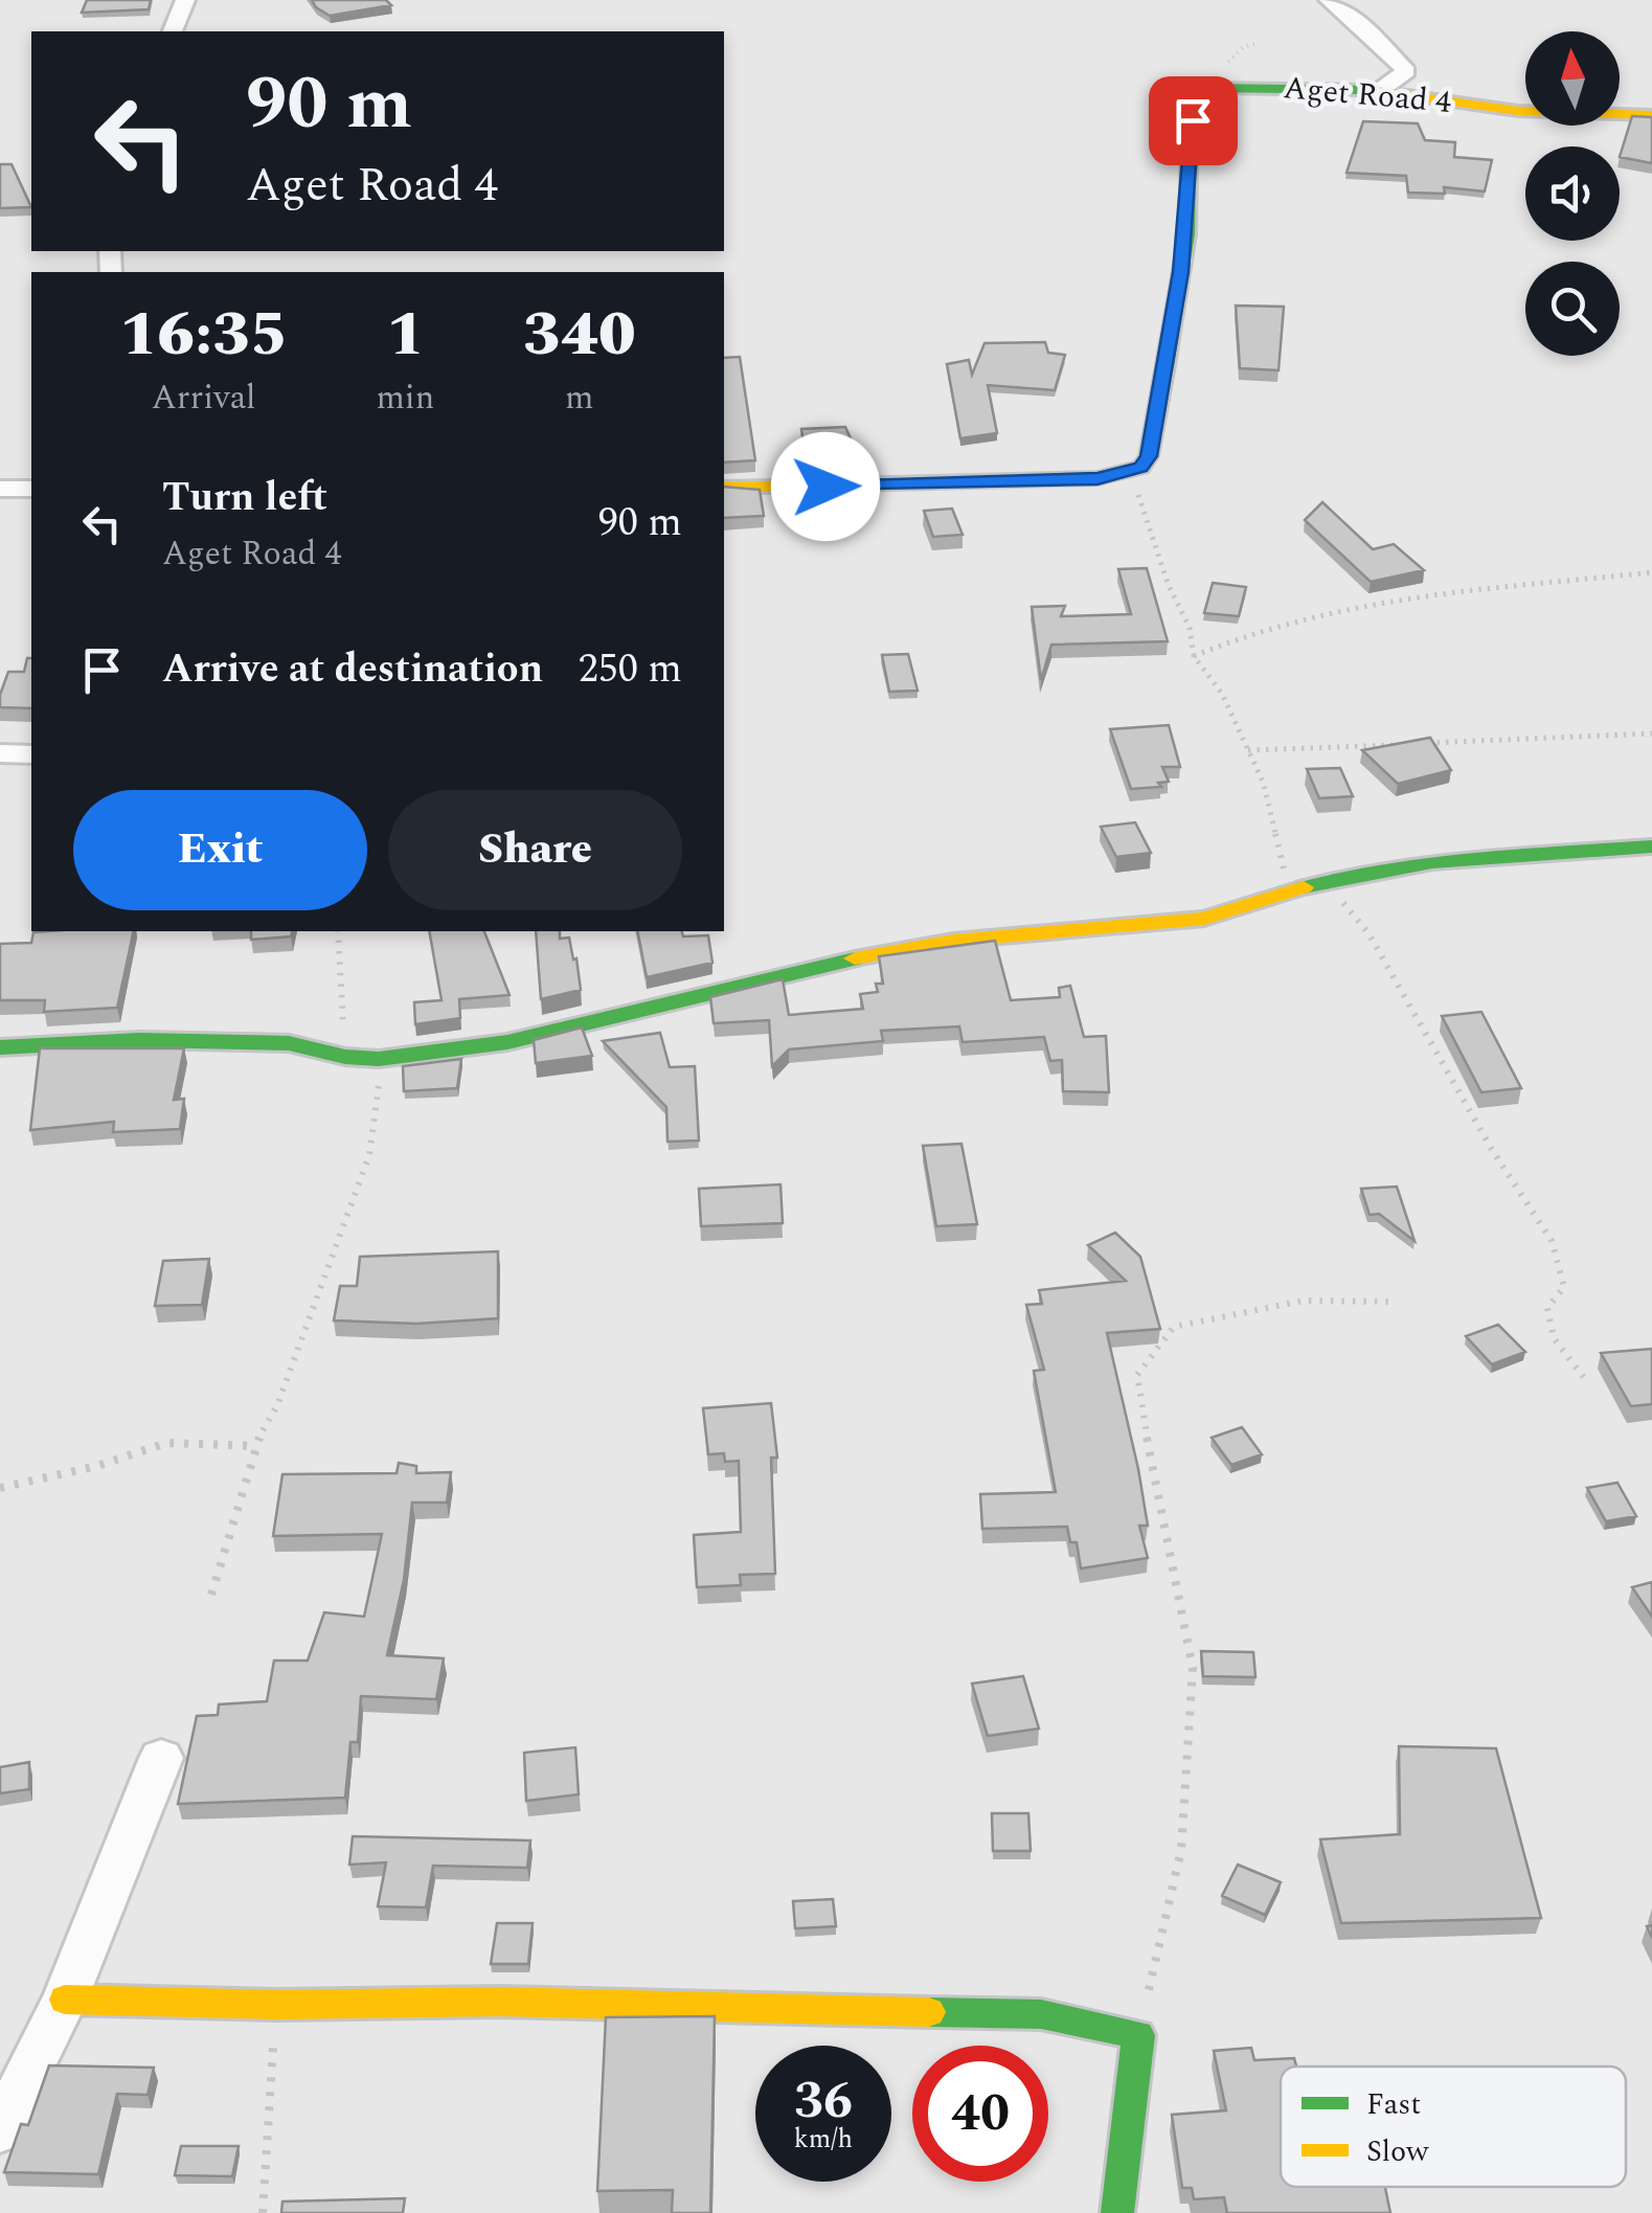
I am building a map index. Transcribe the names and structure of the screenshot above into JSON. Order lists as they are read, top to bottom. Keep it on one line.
{"streets":{"street":["Aget Road 4"]},"legend":["Fast","Slow"],"north":"top","page":{"turn":["90 m","Aget Road 4"],"eta":["16:35","Arrival","1","min","340","m"],"list":[{"name":"Turn left","note":"Aget Road 4","value":"90 m"},{"name":"Arrive at destination","value":"250 m"}],"buttons":["Exit","Share"],"speed":"36 km/h","limit":"40"}}
